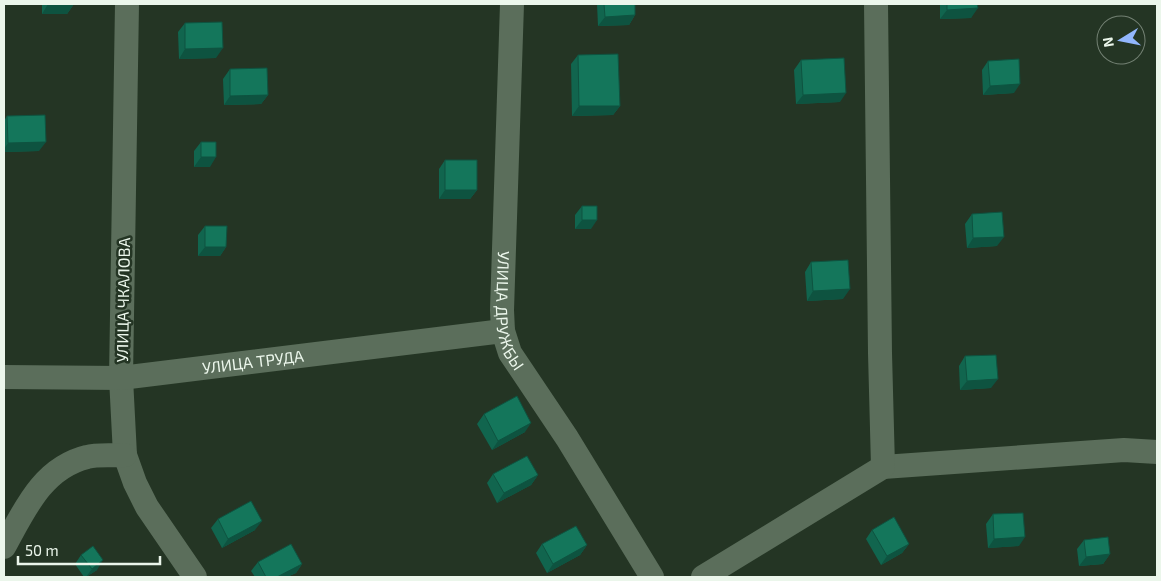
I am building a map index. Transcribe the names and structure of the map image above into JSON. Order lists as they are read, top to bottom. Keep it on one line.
{"streets":{"street":["УЛИЦА ЧКАЛОВА","УЛИЦА ДРУЖБЫ","УЛИЦА ТРУДА"]},"crossings":[["УЛИЦА ЧКАЛОВА","УЛИЦА ТРУДА"],["УЛИЦА ДРУЖБЫ","УЛИЦА ТРУДА"]],"scale_bar":"50 m","north":"left"}
